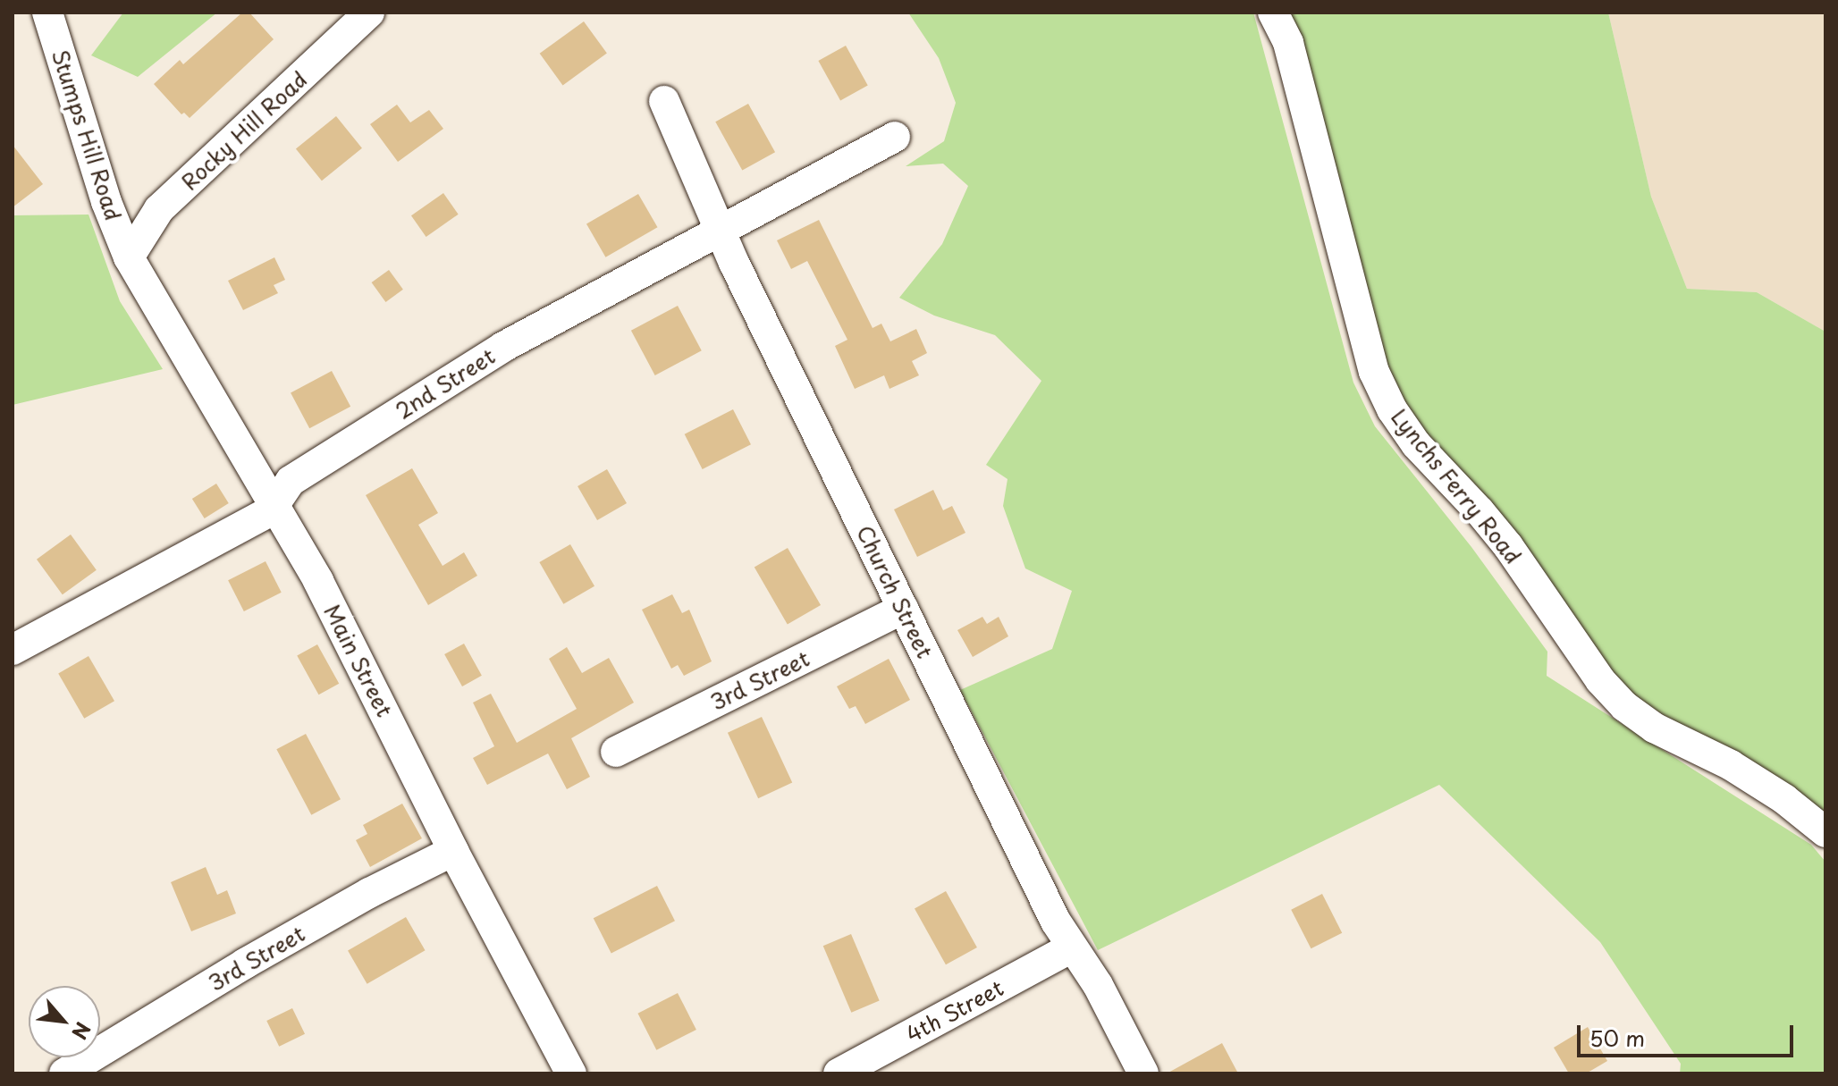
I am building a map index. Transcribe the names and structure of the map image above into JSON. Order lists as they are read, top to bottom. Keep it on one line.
{"streets":{"street":["Rocky Hill Road","Stumps Hill Road","2nd Street","Lynchs Ferry Road","Church Street","Main Street","3rd Street","4th Street"]},"crossings":[["Rocky Hill Road","Stumps Hill Road"],["Rocky Hill Road","Main Street"],["Stumps Hill Road","Main Street"],["2nd Street","Church Street"],["2nd Street","Main Street"],["Church Street","3rd Street"],["Church Street","4th Street"],["Main Street","3rd Street"]],"scale_bar":"50 m","north":"bottom right"}
